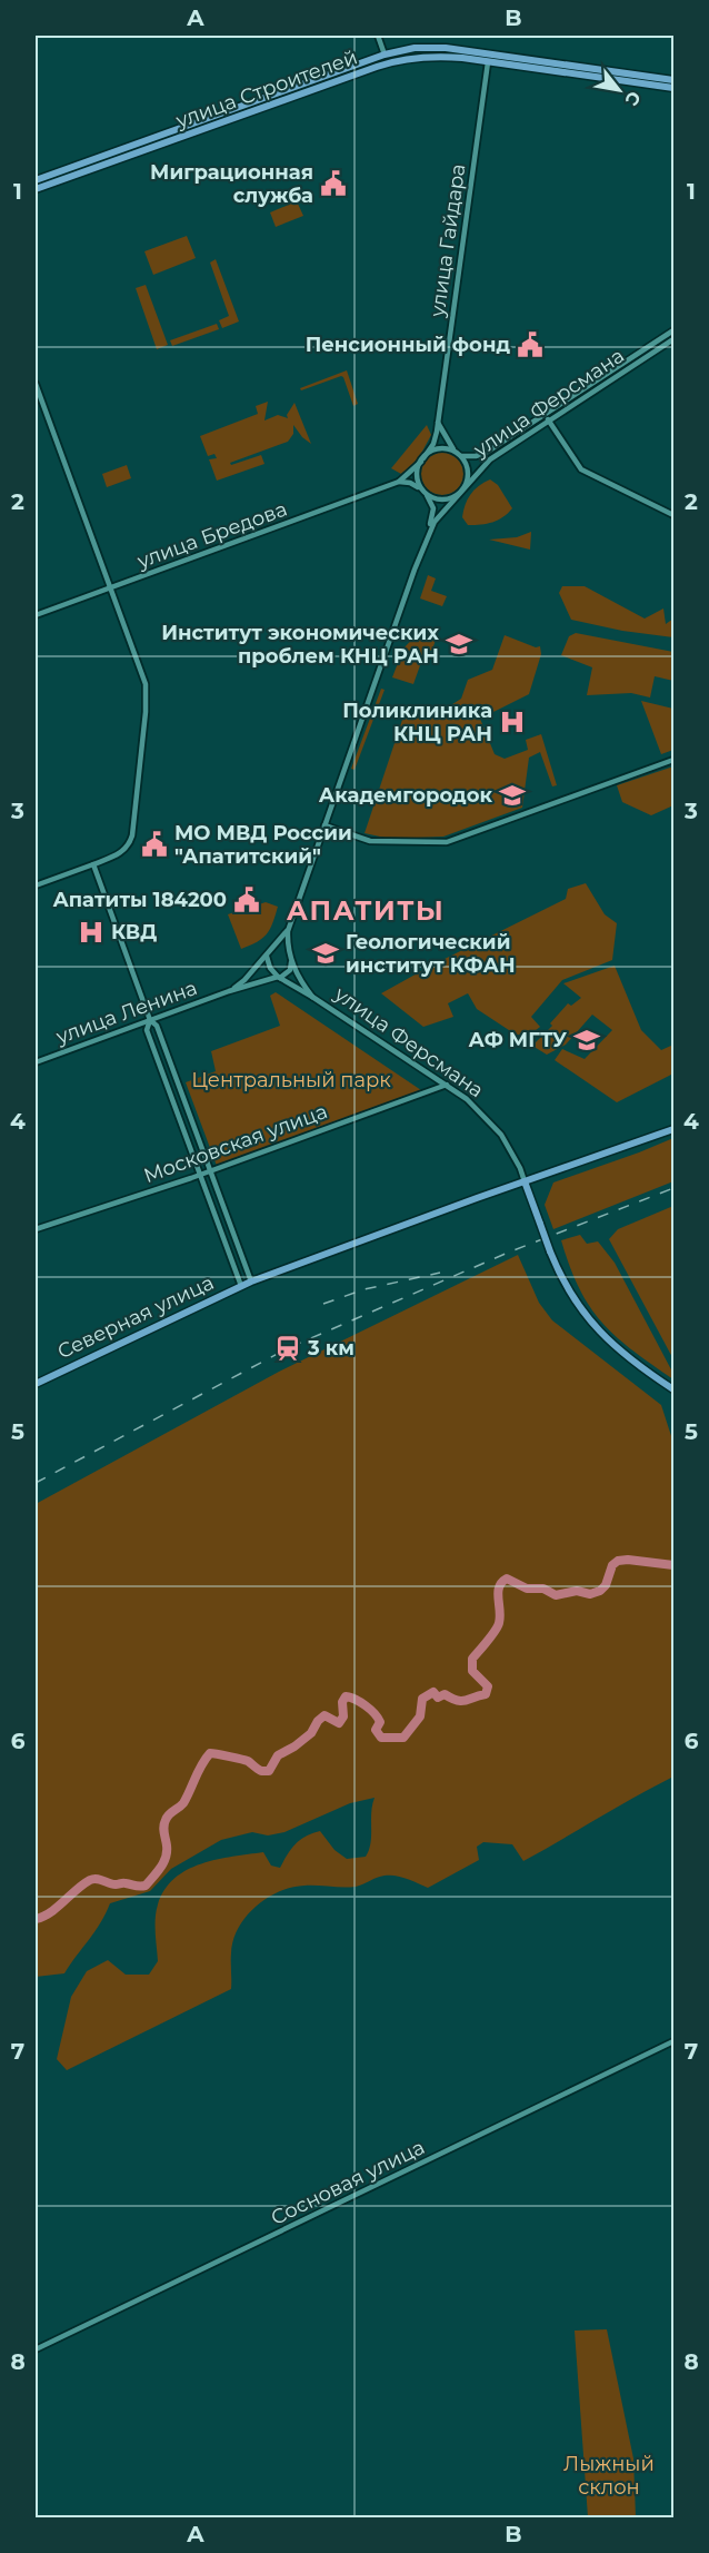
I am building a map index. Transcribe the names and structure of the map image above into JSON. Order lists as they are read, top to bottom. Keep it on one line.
{"streets":{"main road":["улица Строителей","улица Ферсмана","Северная улица"],"street":["улица Гайдара","улица Бредова","улица Ленина","Московская улица","Сосновая улица"]},"crossings":[["улица Строителей","улица Гайдара"],["улица Гайдара","улица Ферсмана"],["улица Ферсмана","улица Ленина"],["улица Ферсмана","Московская улица"]],"districts":["АПАТИТЫ"],"parks":["Центральный парк","Лыжный склон"],"places":{"public building":["Миграционная служба","Пенсионный фонд","МО МВД России \"Апатитский\"","Апатиты 184200"],"school or university":["Институт экономических проблем КНЦ РАН","Академгородок","Геологический институт КФАН","АФ МГТУ"],"hospital":["Поликлиника КНЦ РАН","КВД"],"station":["3 км"]},"north":"bottom right","grid":{"columns":["A","B"],"rows":["1","2","3","4","5","6","7","8"]}}
